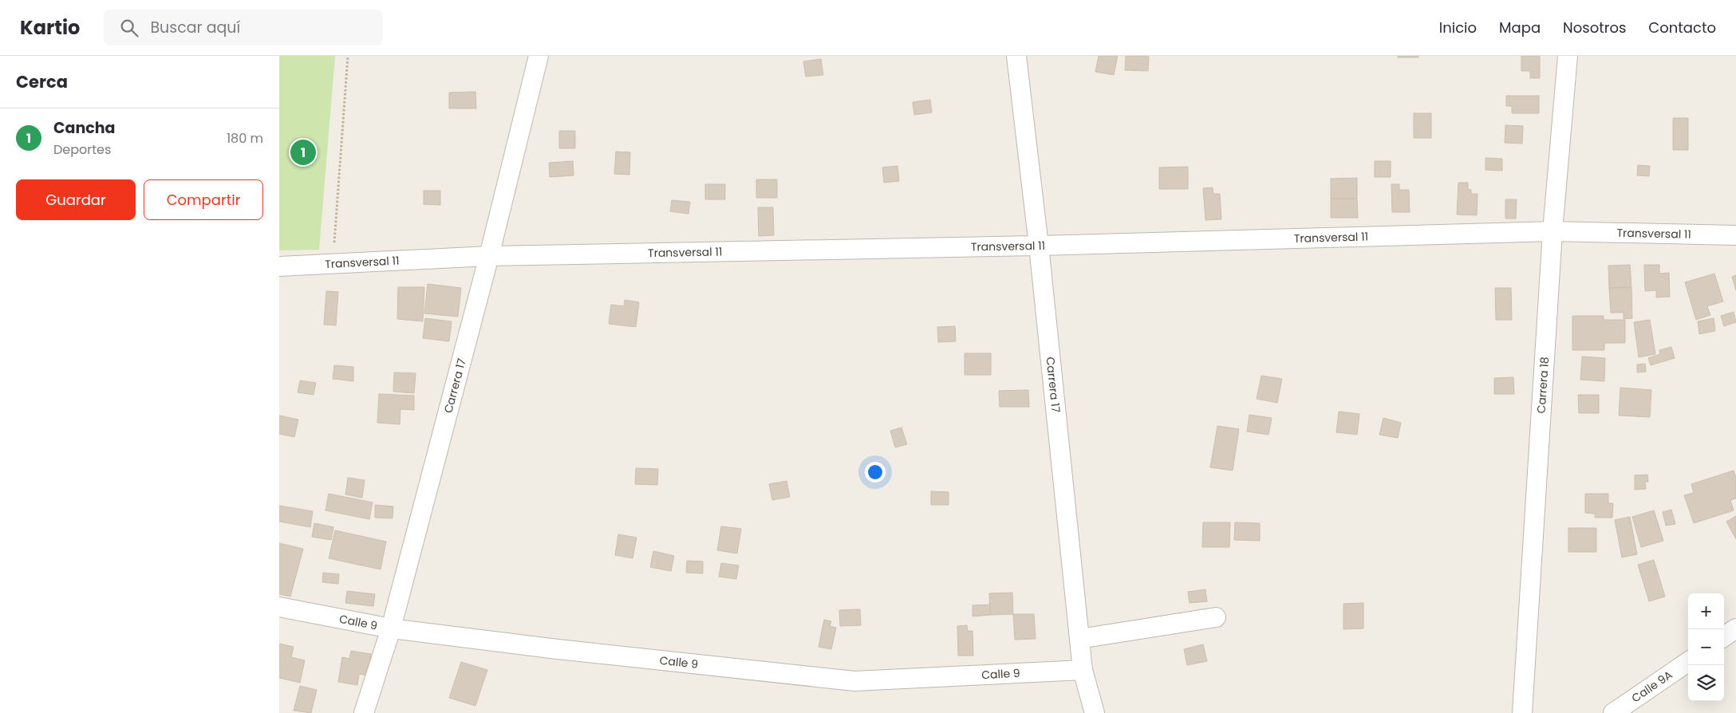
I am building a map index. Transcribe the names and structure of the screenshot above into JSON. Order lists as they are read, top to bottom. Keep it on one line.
{"streets":{"street":["Transversal 11","Carrera 18","Carrera 17","Calle 9","Calle 9A"]},"crossings":[["Transversal 11","Carrera 18"],["Transversal 11","Carrera 17"],["Carrera 17","Calle 9"]],"page":{"header":"Kartio","search":"Buscar aquí","nav":["Inicio","Mapa","Nosotros","Contacto"],"heading":"Cerca","list":[{"mark":"1","name":"Cancha","note":"Deportes","value":"180 m"}],"pins":"1","buttons":["Guardar","Compartir"],"map_buttons":["+","−"]}}
